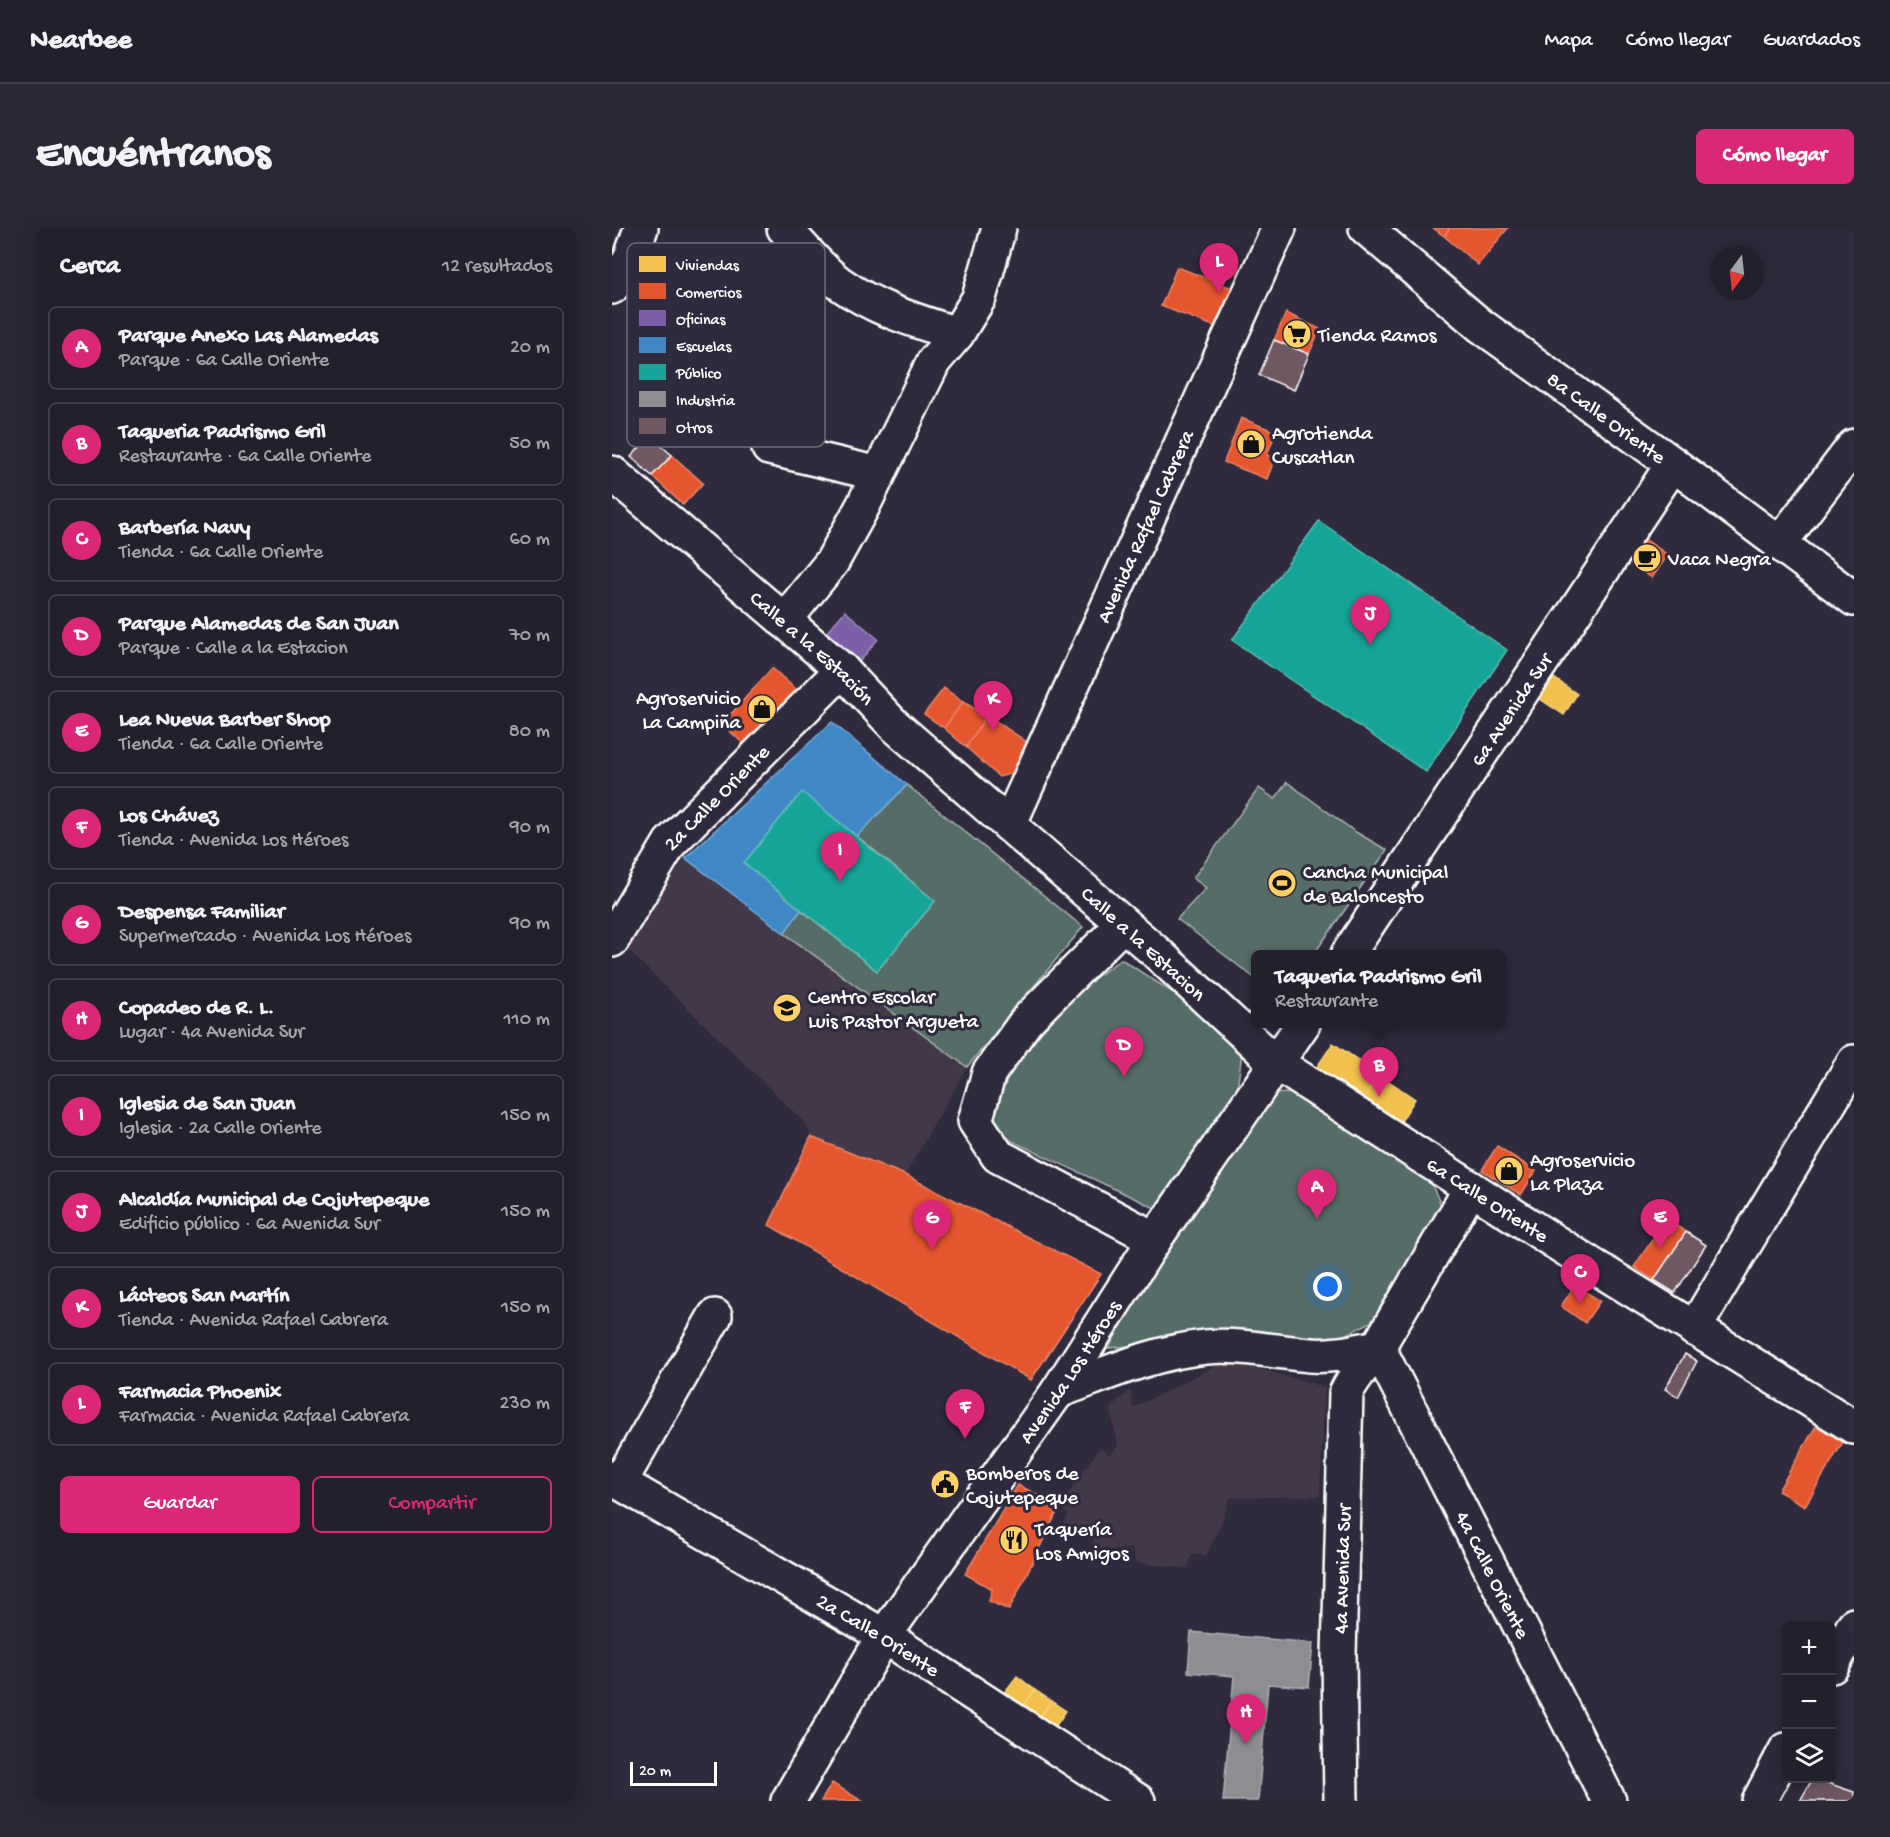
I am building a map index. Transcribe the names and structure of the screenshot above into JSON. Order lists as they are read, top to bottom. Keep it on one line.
{"streets":{"street":["8a Calle Oriente","Avenida Rafael Cabrera","Calle a la Estación","6a Avenida Sur","2a Calle Oriente","Calle a la Estacion","6a Calle Oriente","Avenida Los Héroes","4a Avenida Sur","4a Calle Oriente"]},"crossings":[["8a Calle Oriente","6a Avenida Sur"],["Avenida Rafael Cabrera","Calle a la Estación"],["Avenida Rafael Cabrera","Calle a la Estacion"],["Calle a la Estación","2a Calle Oriente"],["Calle a la Estación","Calle a la Estacion"],["2a Calle Oriente","Avenida Los Héroes"],["Calle a la Estacion","6a Calle Oriente"],["Calle a la Estacion","Avenida Los Héroes"],["6a Calle Oriente","Avenida Los Héroes"],["6a Calle Oriente","4a Avenida Sur"],["4a Avenida Sur","4a Calle Oriente"]],"places":{"supermarket":["Tienda Ramos"],"shop":["Agrotienda Cuscatlan","Agroservicio La Campiña","Agroservicio La Plaza"],"cafe":["Vaca Negra"],"sports":["Cancha Municipal de Baloncesto"],"school or university":["Centro Escolar Luis Pastor Argueta"],"public building":["Bomberos de Cojutepeque"],"restaurant":["Taquería Los Amigos"]},"legend":["Viviendas","Comercios","Oficinas","Escuelas","Público","Industria","Otros"],"scale_bar":"20 m","north":"bottom","page":{"header":"Nearbee","nav":["Mapa","Cómo llegar","Guardados"],"buttons":["Cómo llegar",["Guardar","Compartir"]],"title":"Encuéntranos","heading":["Cerca","12 resultados"],"pins":["L","J","K","I","D","B","A","E","G","C","F","H"],"list":[{"mark":"A","name":"Parque Anexo Las Alamedas","note":"Parque · 6a Calle Oriente","value":"20 m"},{"mark":"B","name":"Taqueria Padrismo Gril","note":"Restaurante · 6a Calle Oriente","value":"50 m"},{"mark":"C","name":"Barbería Navy","note":"Tienda · 6a Calle Oriente","value":"60 m"},{"mark":"D","name":"Parque Alamedas de San Juan","note":"Parque · Calle a la Estacion","value":"70 m"},{"mark":"E","name":"Lea Nueva Barber Shop","note":"Tienda · 6a Calle Oriente","value":"80 m"},{"mark":"F","name":"Los Chávez","note":"Tienda · Avenida Los Héroes","value":"90 m"},{"mark":"G","name":"Despensa Familiar","note":"Supermercado · Avenida Los Héroes","value":"90 m"},{"mark":"H","name":"Copadeo de R. L.","note":"Lugar · 4a Avenida Sur","value":"110 m"},{"mark":"I","name":"Iglesia de San Juan","note":"Iglesia · 2a Calle Oriente","value":"150 m"},{"mark":"J","name":"Alcaldía Municipal de Cojutepeque","note":"Edificio público · 6a Avenida Sur","value":"150 m"},{"mark":"K","name":"Lácteos San Martín","note":"Tienda · Avenida Rafael Cabrera","value":"150 m"},{"mark":"L","name":"Farmacia Phoenix","note":"Farmacia · Avenida Rafael Cabrera","value":"230 m"}],"popup":["Taqueria Padrismo Gril","Restaurante"],"map_buttons":["+","−"],"scale":"20 m"}}
